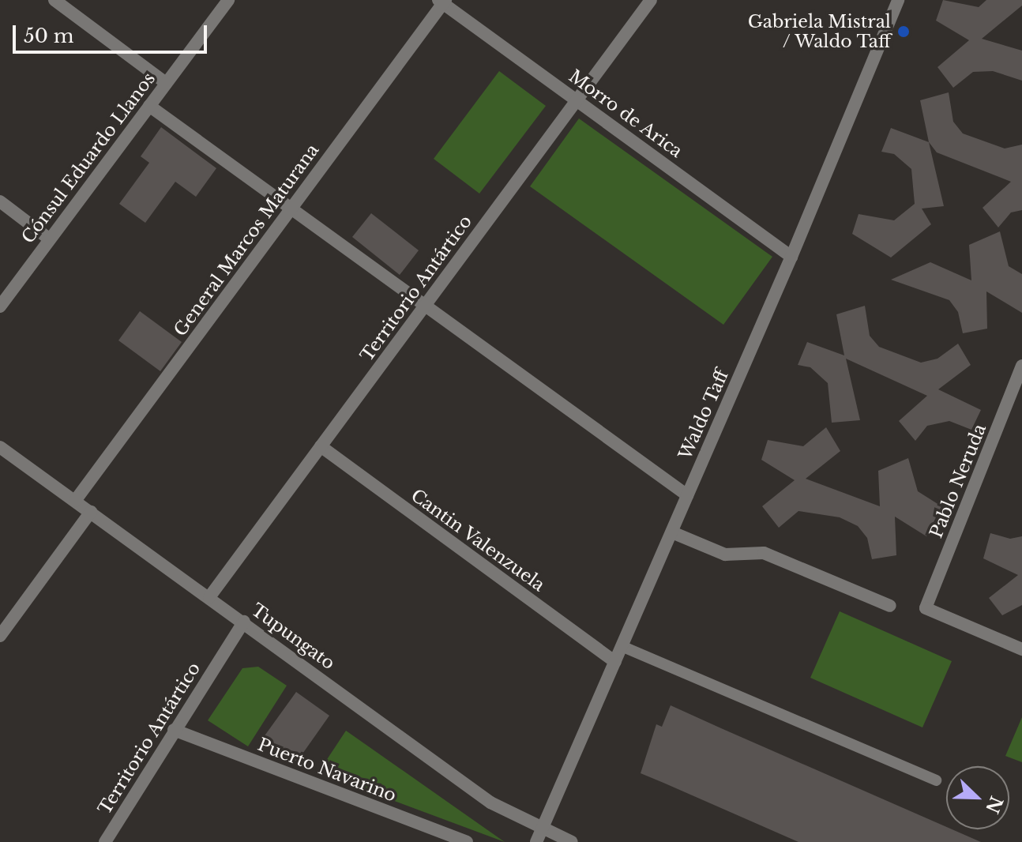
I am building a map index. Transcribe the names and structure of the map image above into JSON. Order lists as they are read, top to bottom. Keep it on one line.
{"streets":{"street":["Morro de Arica","Cónsul Eduardo Llanos","General Marcos Maturana","Territorio Antártico","Waldo Taff","Pablo Neruda","Cantin Valenzuela","Tupungato","Puerto Navarino"]},"crossings":[["Morro de Arica","General Marcos Maturana"],["Morro de Arica","Territorio Antártico"],["Morro de Arica","Waldo Taff"],["General Marcos Maturana","Tupungato"],["Territorio Antártico","Cantin Valenzuela"],["Territorio Antártico","Tupungato"],["Territorio Antártico","Puerto Navarino"],["Waldo Taff","Cantin Valenzuela"],["Waldo Taff","Tupungato"]],"places":["Gabriela Mistral / Waldo Taff"],"scale_bar":"50 m","north":"bottom right"}
